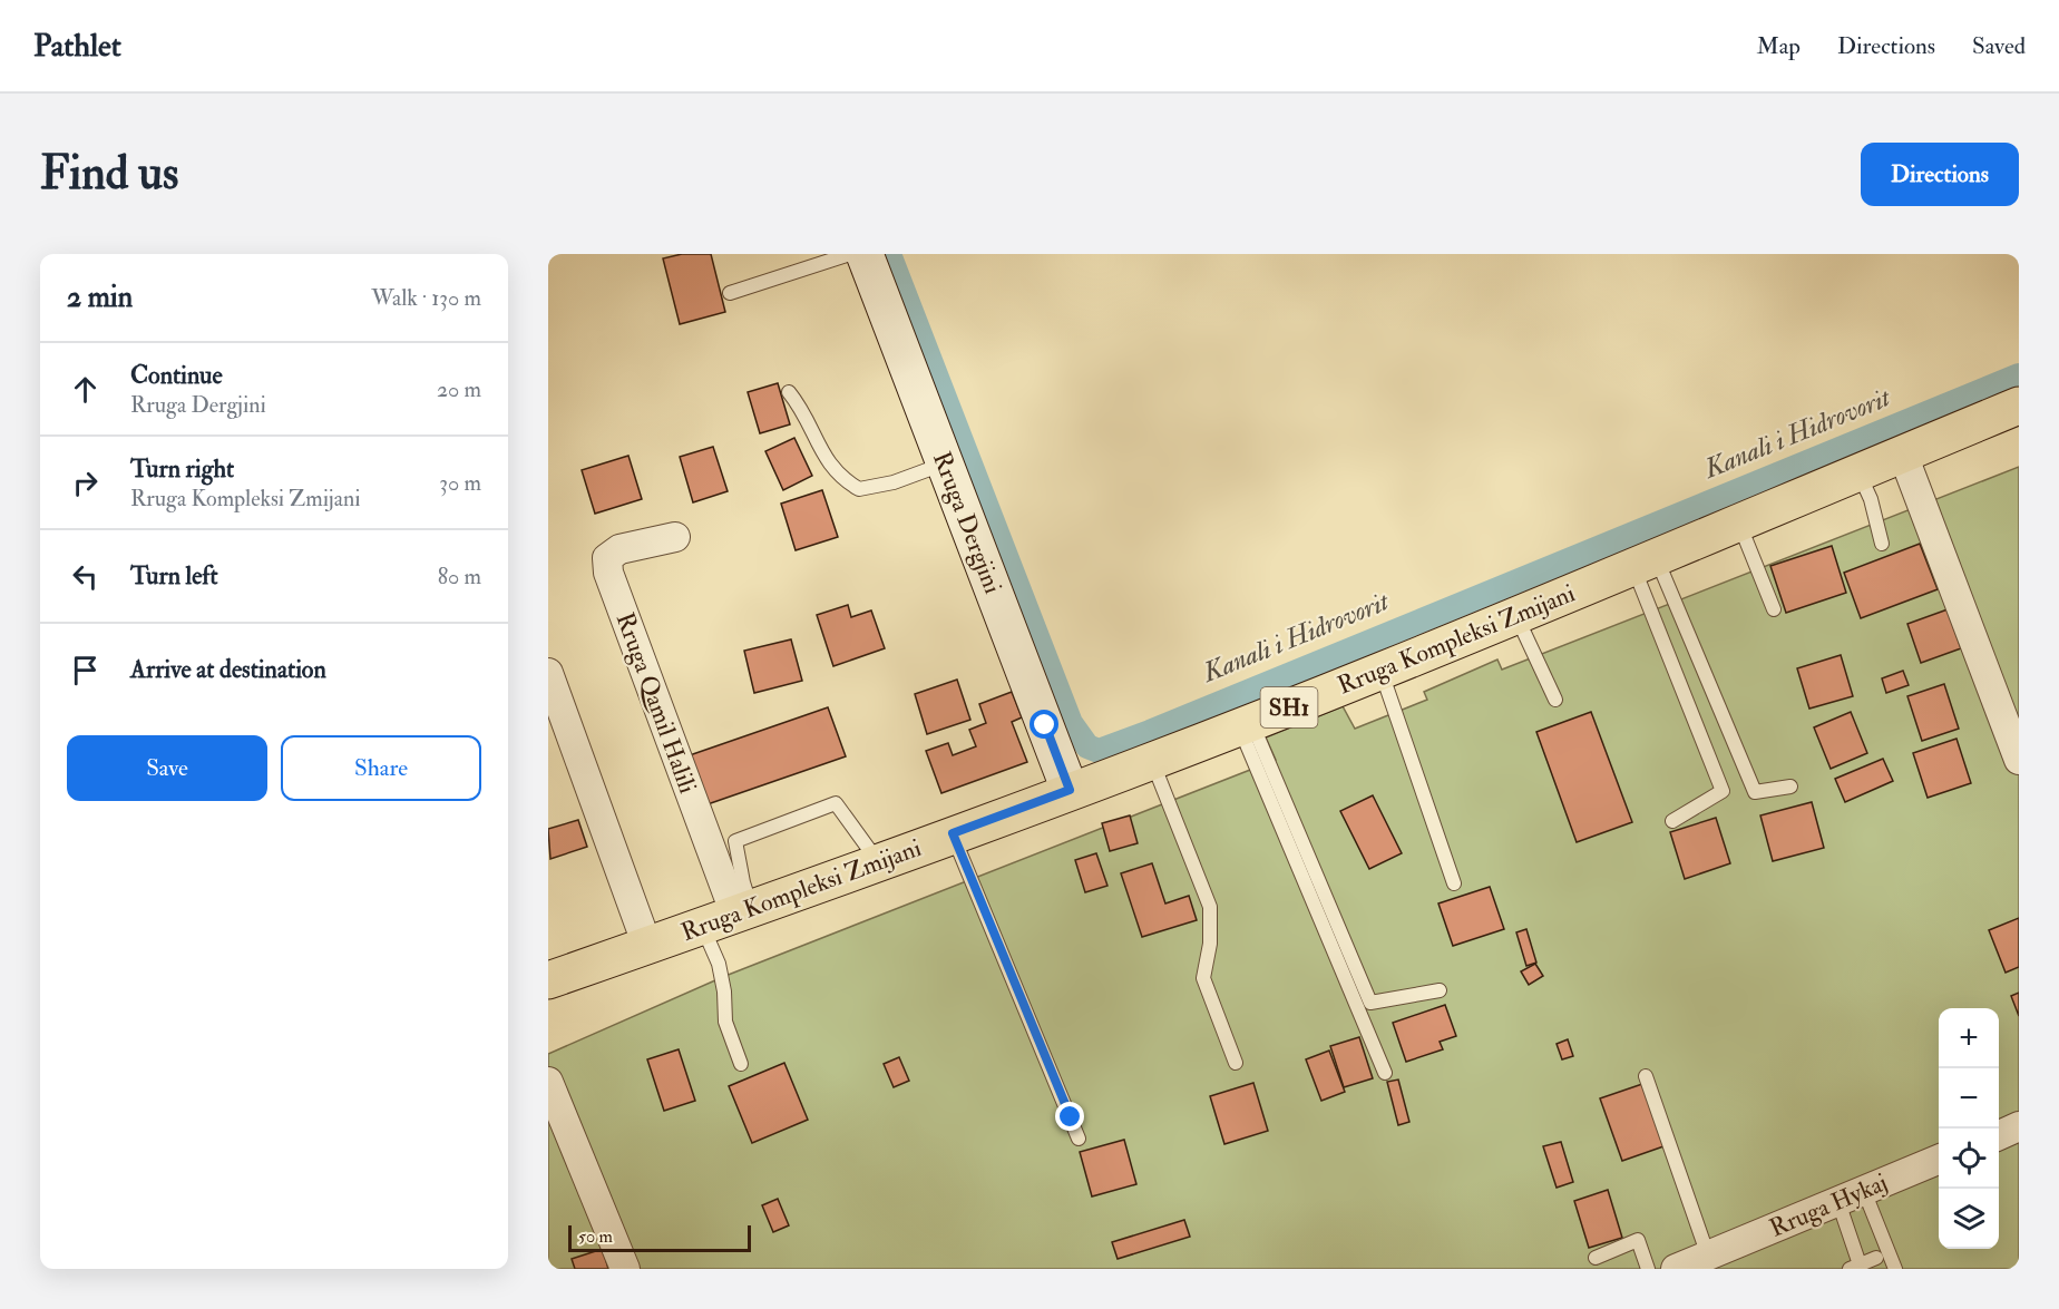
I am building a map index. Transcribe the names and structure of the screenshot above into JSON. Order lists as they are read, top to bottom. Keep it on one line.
{"streets":{"main road":["Rruga Kompleksi Zmijani","SH1"],"street":["Rruga Dergjini","Rruga Qamil Halili","Rruga Hykaj"]},"crossings":[["Rruga Dergjini","Rruga Kompleksi Zmijani"],["Rruga Kompleksi Zmijani","Rruga Qamil Halili"]],"water":["Kanali i Hidrovorit"],"scale_bar":"50 m","page":{"header":"Pathlet","nav":["Map","Directions","Saved"],"buttons":["Directions",["Save","Share"]],"title":"Find us","heading":["2 min","Walk · 130 m"],"list":[["Continue","Rruga Dergjini","20 m"],["Turn right","Rruga Kompleksi Zmijani","30 m"],["Turn left","80 m"],"Arrive at destination"],"map_buttons":["+","−"],"scale":"50 m"}}
